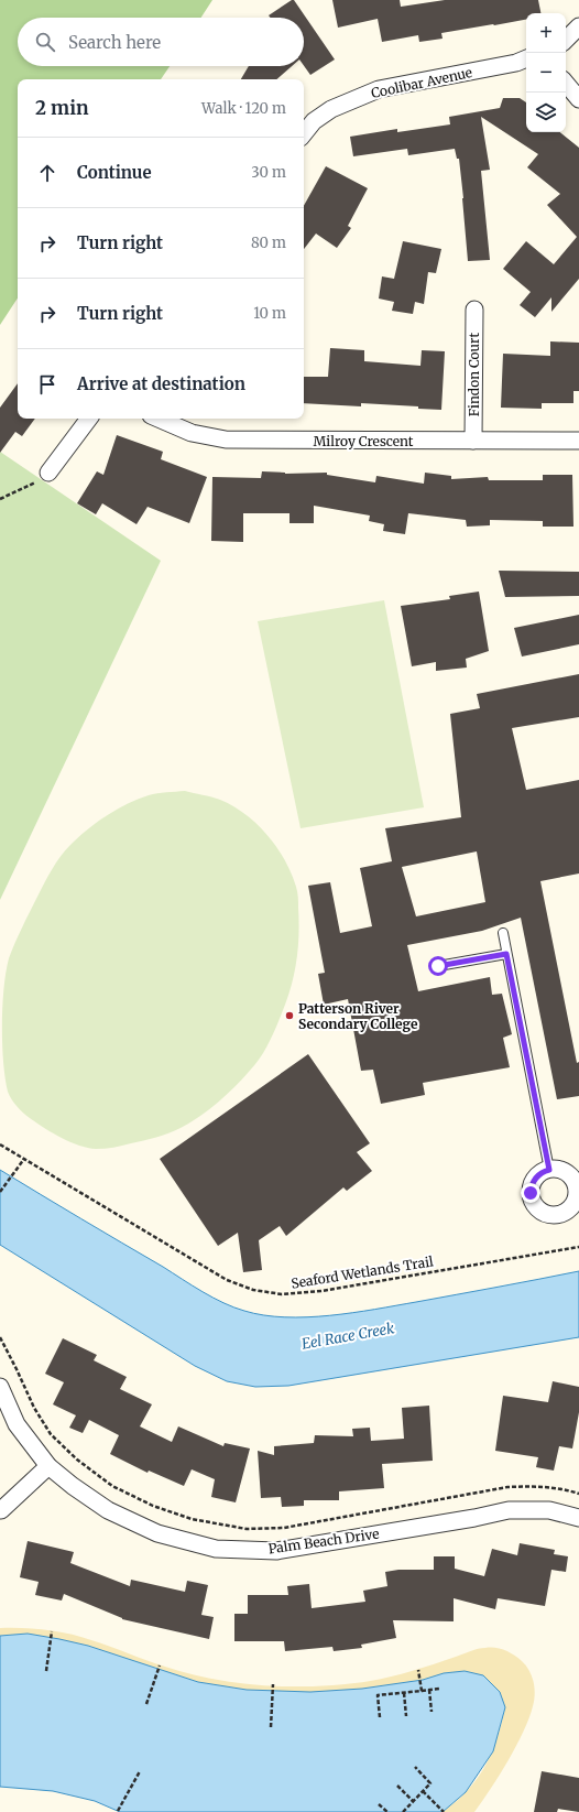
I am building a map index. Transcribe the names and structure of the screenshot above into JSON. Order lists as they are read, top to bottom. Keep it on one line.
{"streets":{"street":["Coolibar Avenue","Findon Court","Milroy Crescent","Palm Beach Drive"],"path":["Seaford Wetlands Trail"]},"crossings":[["Findon Court","Milroy Crescent"]],"water":["Eel Race Creek"],"places":["Patterson River Secondary College"],"page":{"map_buttons":["+","−"],"search":"Search here","heading":["2 min","Walk · 120 m"],"list":[["Continue","30 m"],["Turn right","80 m"],["Turn right","10 m"],"Arrive at destination"]}}
